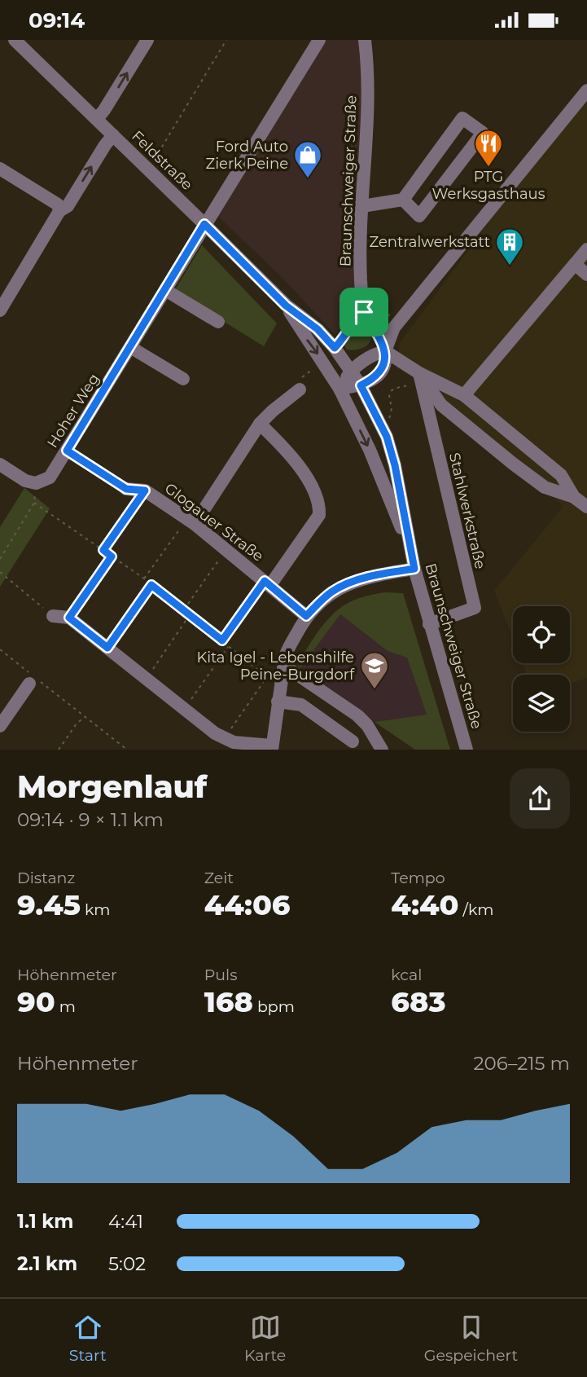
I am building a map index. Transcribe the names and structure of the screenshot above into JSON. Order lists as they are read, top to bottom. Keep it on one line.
{"streets":{"street":["Feldstraße","Braunschweiger Straße","Hoher Weg","Stahlwerkstraße","Glogauer Straße"]},"crossings":[["Feldstraße","Braunschweiger Straße"],["Feldstraße","Hoher Weg"],["Braunschweiger Straße","Stahlwerkstraße"]],"places":{"restaurant":["PTG Werksgasthaus"],"shop":["Ford Auto Zierk Peine"],"building":["Zentralwerkstatt"],"school or university":["Kita Igel - Lebenshilfe Peine-Burgdorf"]},"page":{"status":"09:14","heading":["Morgenlauf","09:14 · 9 × 1.1 km"],"stats":[["Distanz","9.45 km"],["Zeit","44:06"],["Tempo","4:40 /km"],["Höhenmeter","90 m"],["Puls","168 bpm"],["kcal","683"]],"chart":["Höhenmeter","206–215 m"],"list":[{"name":"1.1 km","note":"4:41"},{"name":"2.1 km","note":"5:02"}],"tabs":["Start","Karte","Gespeichert"]}}
